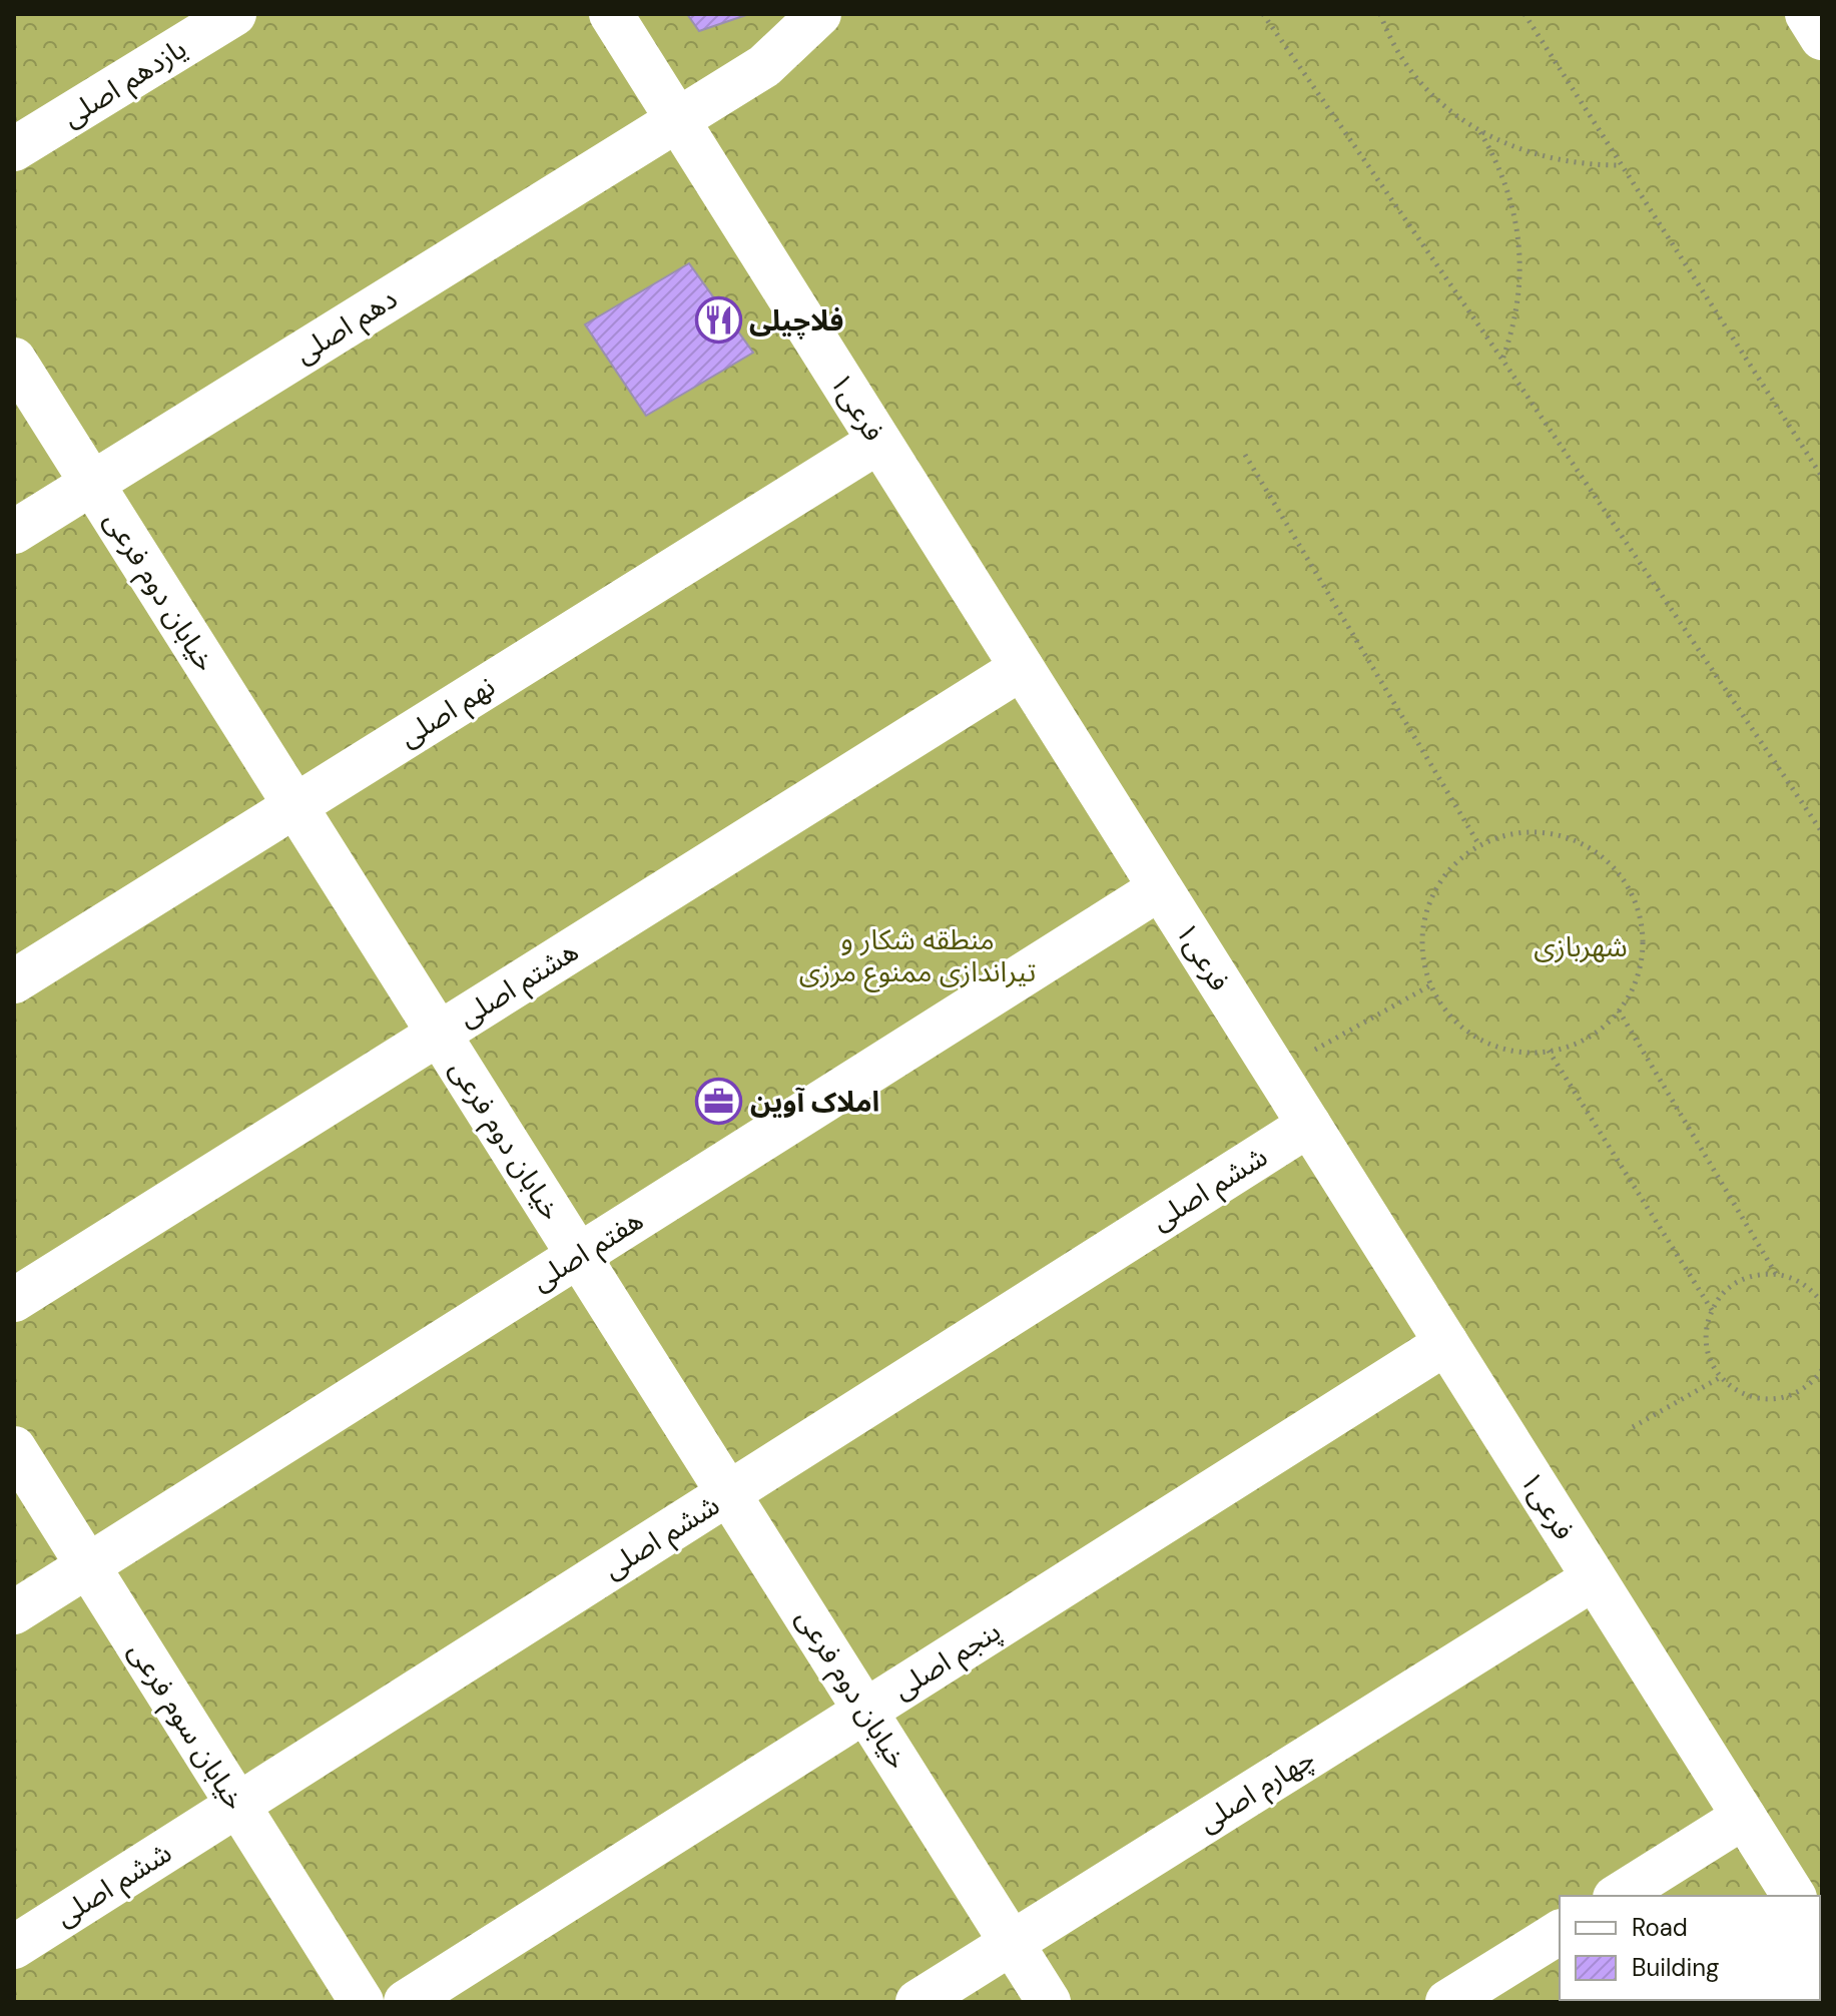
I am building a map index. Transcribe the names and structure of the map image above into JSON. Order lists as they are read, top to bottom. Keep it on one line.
{"streets":{"street":["یازدهم اصلی","دهم اصلی","فرعی۱","خیابان دوم فرعی","نهم اصلی","هشتم اصلی","ششم اصلی","هفتم اصلی","پنجم اصلی","خیابان سوم فرعی","چهارم اصلی"]},"crossings":[["دهم اصلی","فرعی۱"],["دهم اصلی","خیابان دوم فرعی"],["فرعی۱","نهم اصلی"],["فرعی۱","هشتم اصلی"],["فرعی۱","ششم اصلی"],["فرعی۱","هفتم اصلی"],["فرعی۱","پنجم اصلی"],["فرعی۱","چهارم اصلی"],["خیابان دوم فرعی","نهم اصلی"],["خیابان دوم فرعی","هشتم اصلی"],["خیابان دوم فرعی","ششم اصلی"],["خیابان دوم فرعی","هفتم اصلی"],["خیابان دوم فرعی","پنجم اصلی"],["خیابان دوم فرعی","چهارم اصلی"],["ششم اصلی","خیابان سوم فرعی"],["هفتم اصلی","خیابان سوم فرعی"]],"parks":["منطقه شکار و تیراندازی ممنوع مرزی","شهربازی"],"places":{"restaurant":["فلاچیلی"],"office":["املاک آوین"]},"legend":["Road","Building"]}
